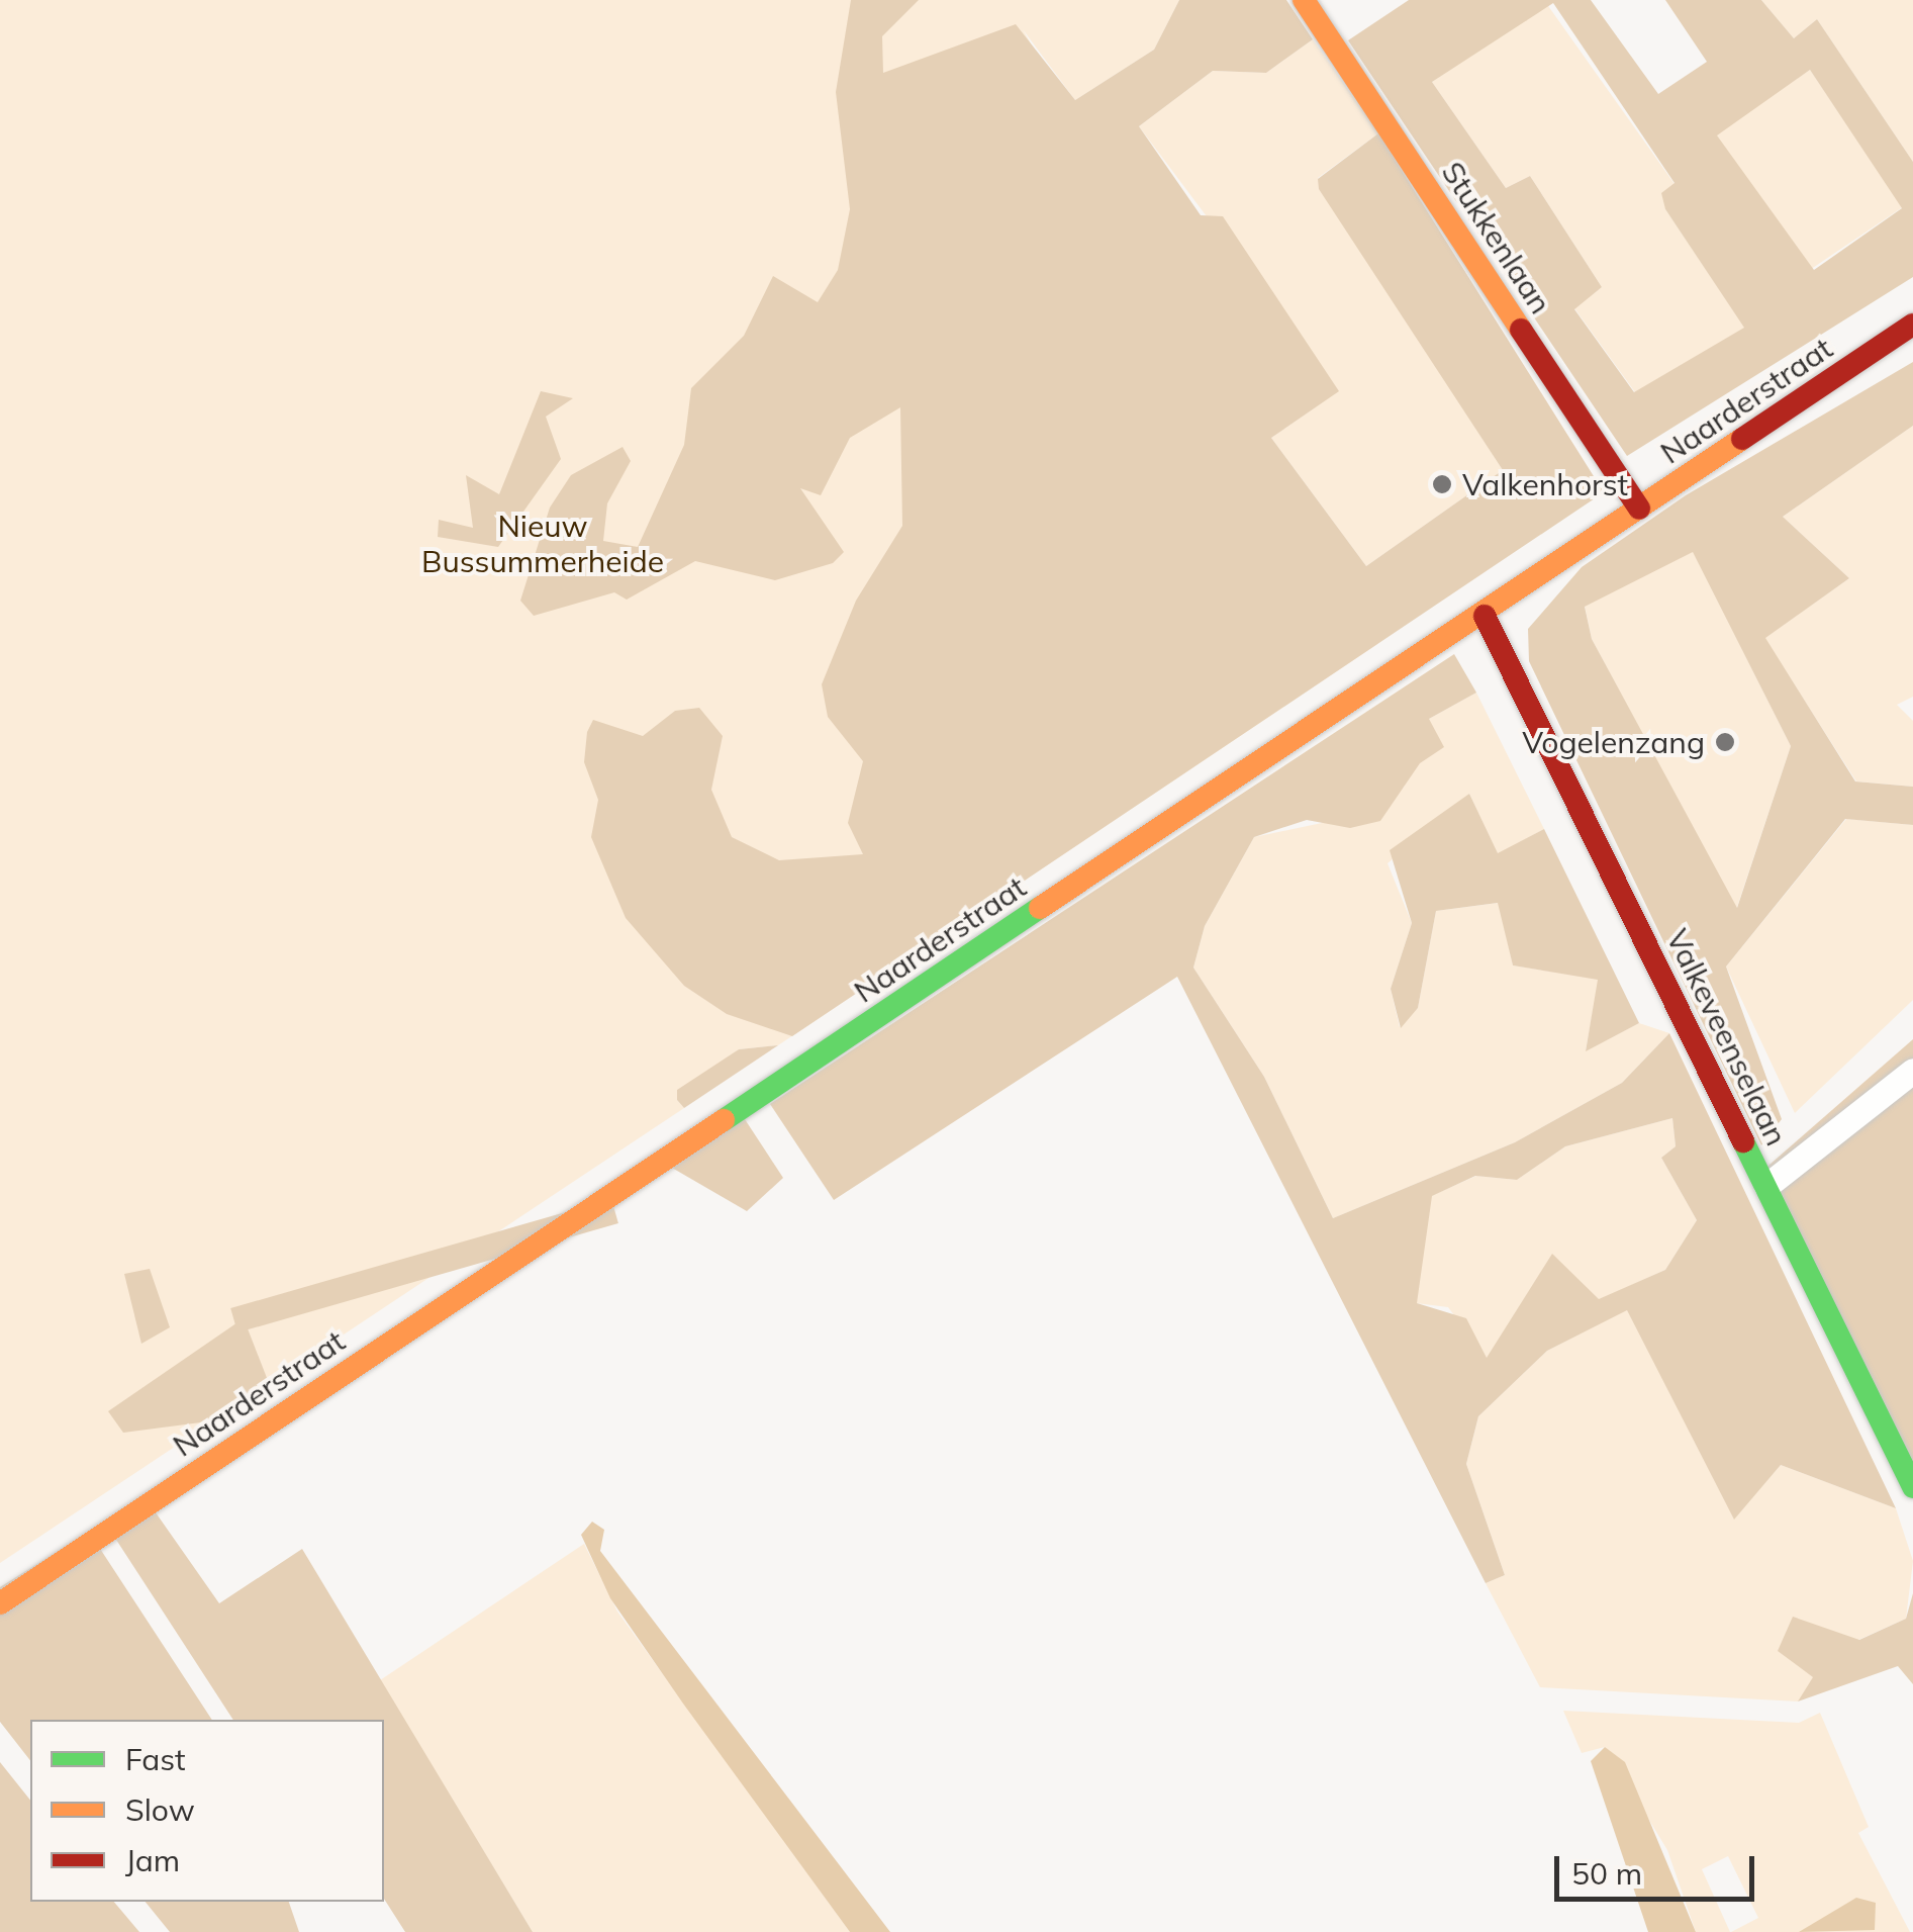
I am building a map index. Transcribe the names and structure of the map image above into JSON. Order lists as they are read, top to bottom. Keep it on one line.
{"streets":{"street":["Stukkenlaan","Naarderstraat","Valkeveenselaan"]},"crossings":[["Stukkenlaan","Naarderstraat"],["Naarderstraat","Valkeveenselaan"]],"parks":["Nieuw Bussummerheide"],"places":["Valkenhorst","Vogelenzang"],"legend":["Fast","Slow","Jam"],"scale_bar":"50 m"}
